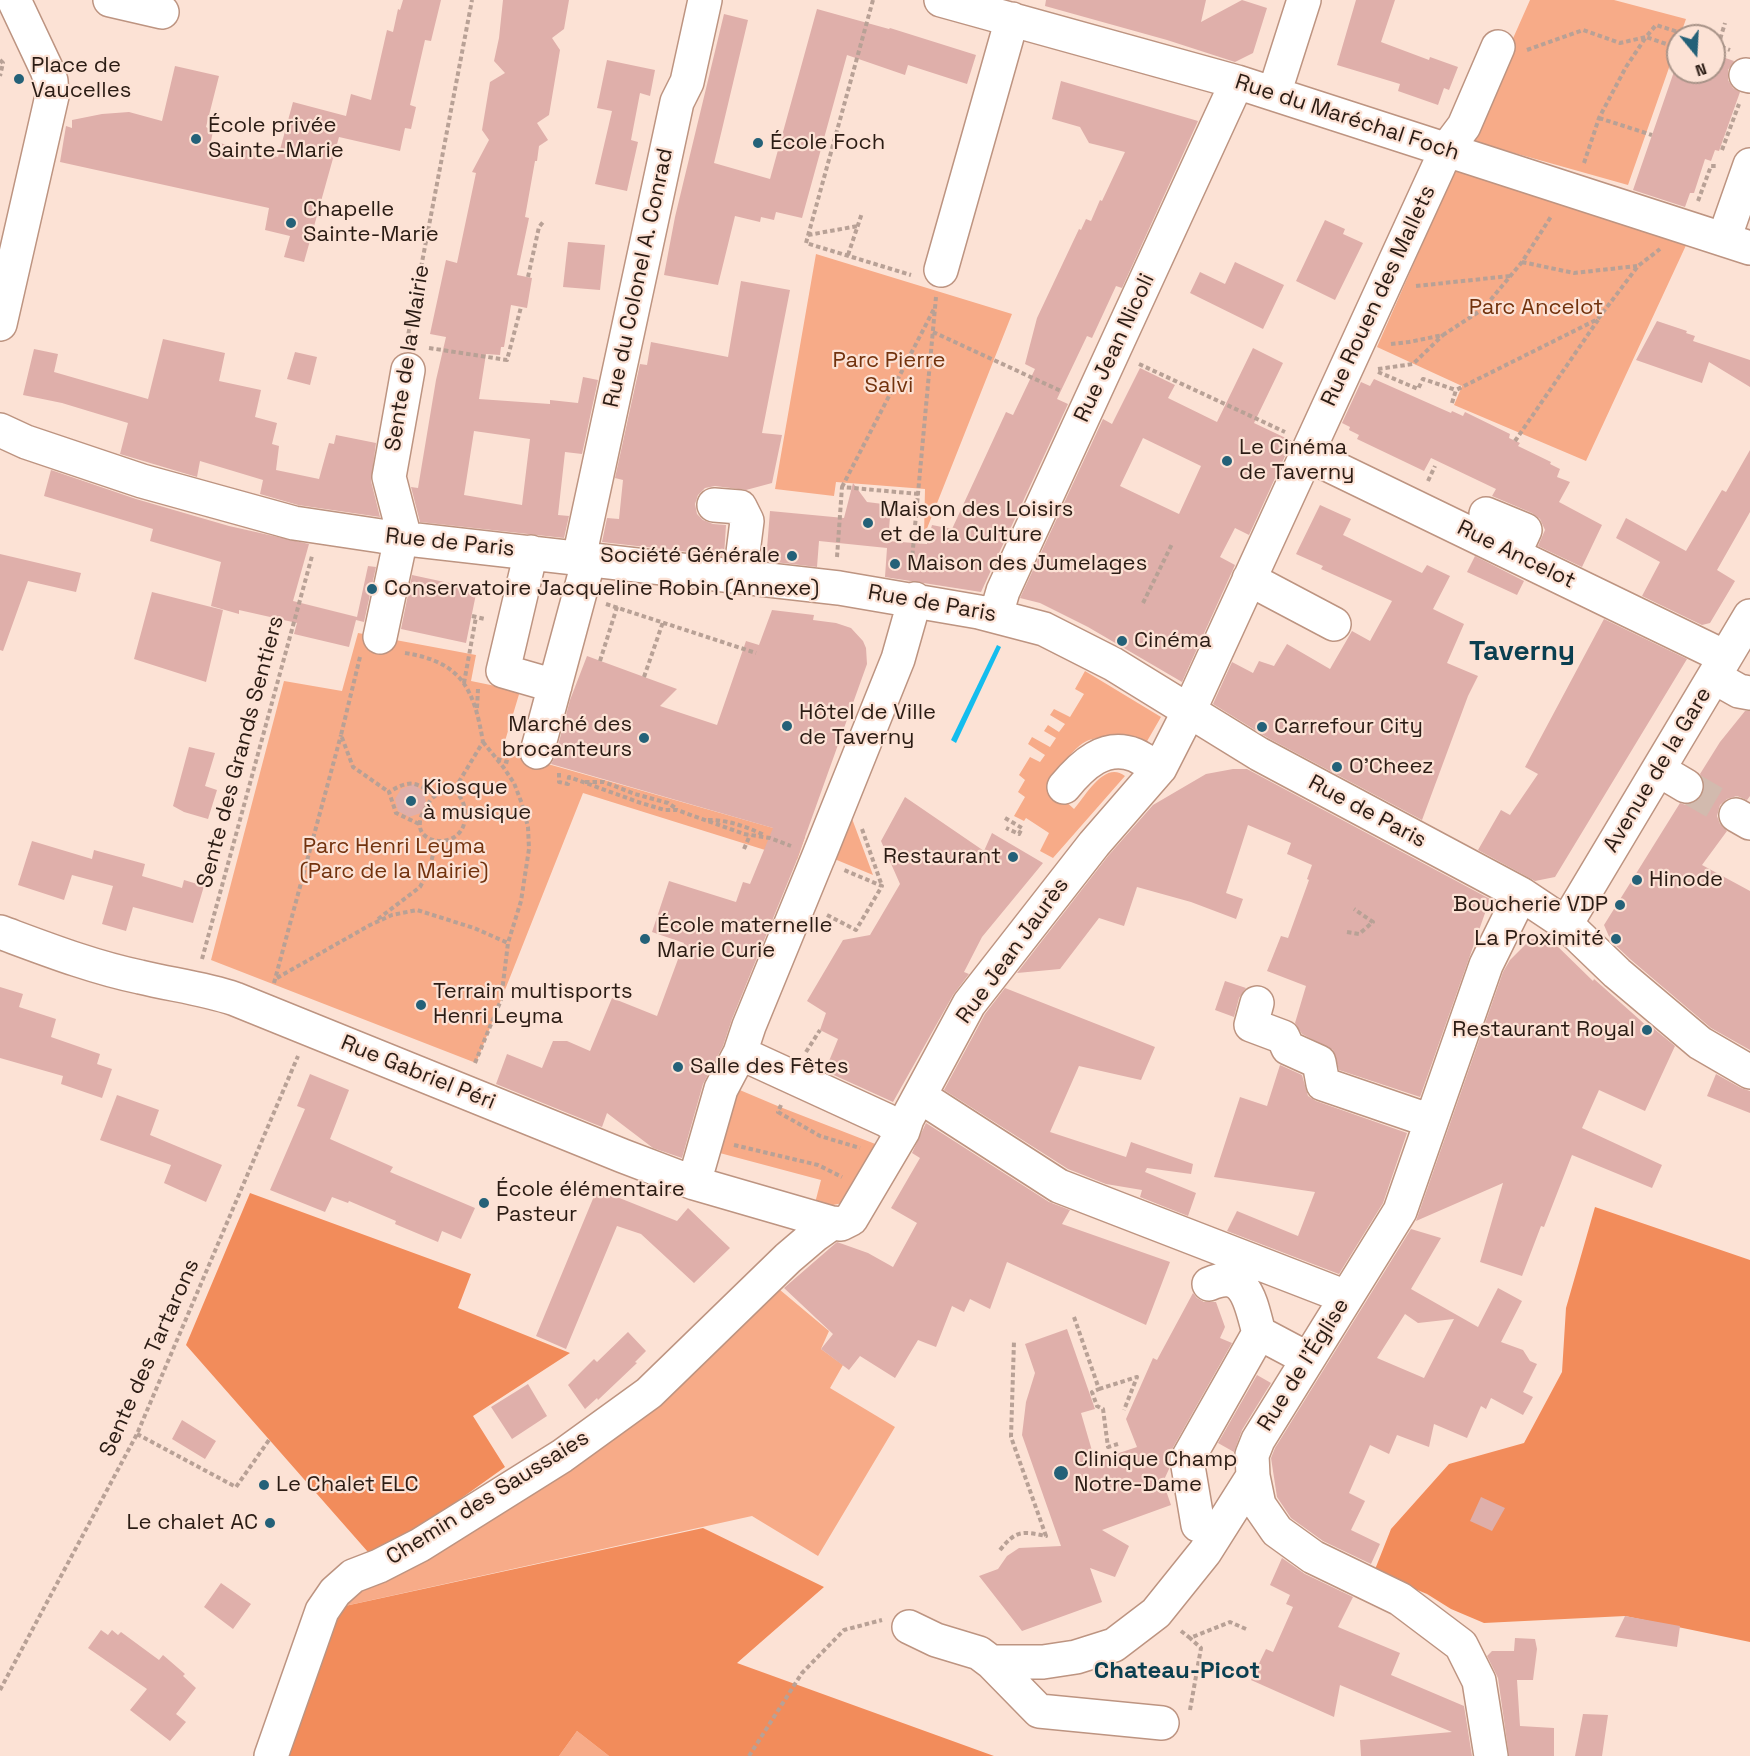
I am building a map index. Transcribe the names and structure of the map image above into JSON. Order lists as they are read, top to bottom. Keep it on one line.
{"streets":{"street":["Rue du Maréchal Foch","Rue du Colonel A. Conrad","Rue Rouen des Mallets","Rue Jean Nicoli","Sente de la Mairie","Rue de Paris","Rue Ancelot","Avenue de la Gare","Rue Jean Jaurès","Rue Gabriel Péri","Rue de l'Église","Chemin des Saussaies"],"path":["Sente des Grands Sentiers","Sente des Tartarons"]},"crossings":[["Rue du Maréchal Foch","Rue Rouen des Mallets"],["Rue du Maréchal Foch","Rue Jean Nicoli"],["Rue du Colonel A. Conrad","Rue de Paris"],["Rue Rouen des Mallets","Rue de Paris"],["Rue Rouen des Mallets","Rue Ancelot"],["Rue Rouen des Mallets","Rue Jean Jaurès"],["Rue Jean Nicoli","Rue de Paris"],["Sente de la Mairie","Rue de Paris"],["Rue de Paris","Sente des Grands Sentiers"],["Rue de Paris","Avenue de la Gare"],["Rue de Paris","Rue Jean Jaurès"],["Rue de Paris","Rue de l'Église"],["Rue Ancelot","Avenue de la Gare"],["Sente des Grands Sentiers","Rue Gabriel Péri"],["Rue Jean Jaurès","Rue Gabriel Péri"],["Rue Jean Jaurès","Chemin des Saussaies"],["Rue Gabriel Péri","Sente des Tartarons"],["Rue Gabriel Péri","Chemin des Saussaies"]],"districts":["Taverny","Chateau-Picot"],"parks":["Parc Ancelot","Parc Pierre Salvi","Parc Henri Leyma (Parc de la Mairie)"],"places":["Place de Vaucelles","École privée Sainte-Marie","École Foch","Chapelle Sainte-Marie","Le Cinéma de Taverny","Maison des Loisirs et de la Culture","Société Générale","Maison des Jumelages","Conservatoire Jacqueline Robin (Annexe)","Cinéma","Hôtel de Ville de Taverny","Carrefour City","Marché des brocanteurs","O'Cheez","Kiosque à musique","Restaurant","Hinode","Boucherie VDP","École maternelle Marie Curie","La Proximité","Terrain multisports Henri Leyma","Restaurant Royal","Salle des Fêtes","École élémentaire Pasteur","Clinique Champ Notre-Dame","Le Chalet ELC","Le chalet AC"],"north":"bottom"}
